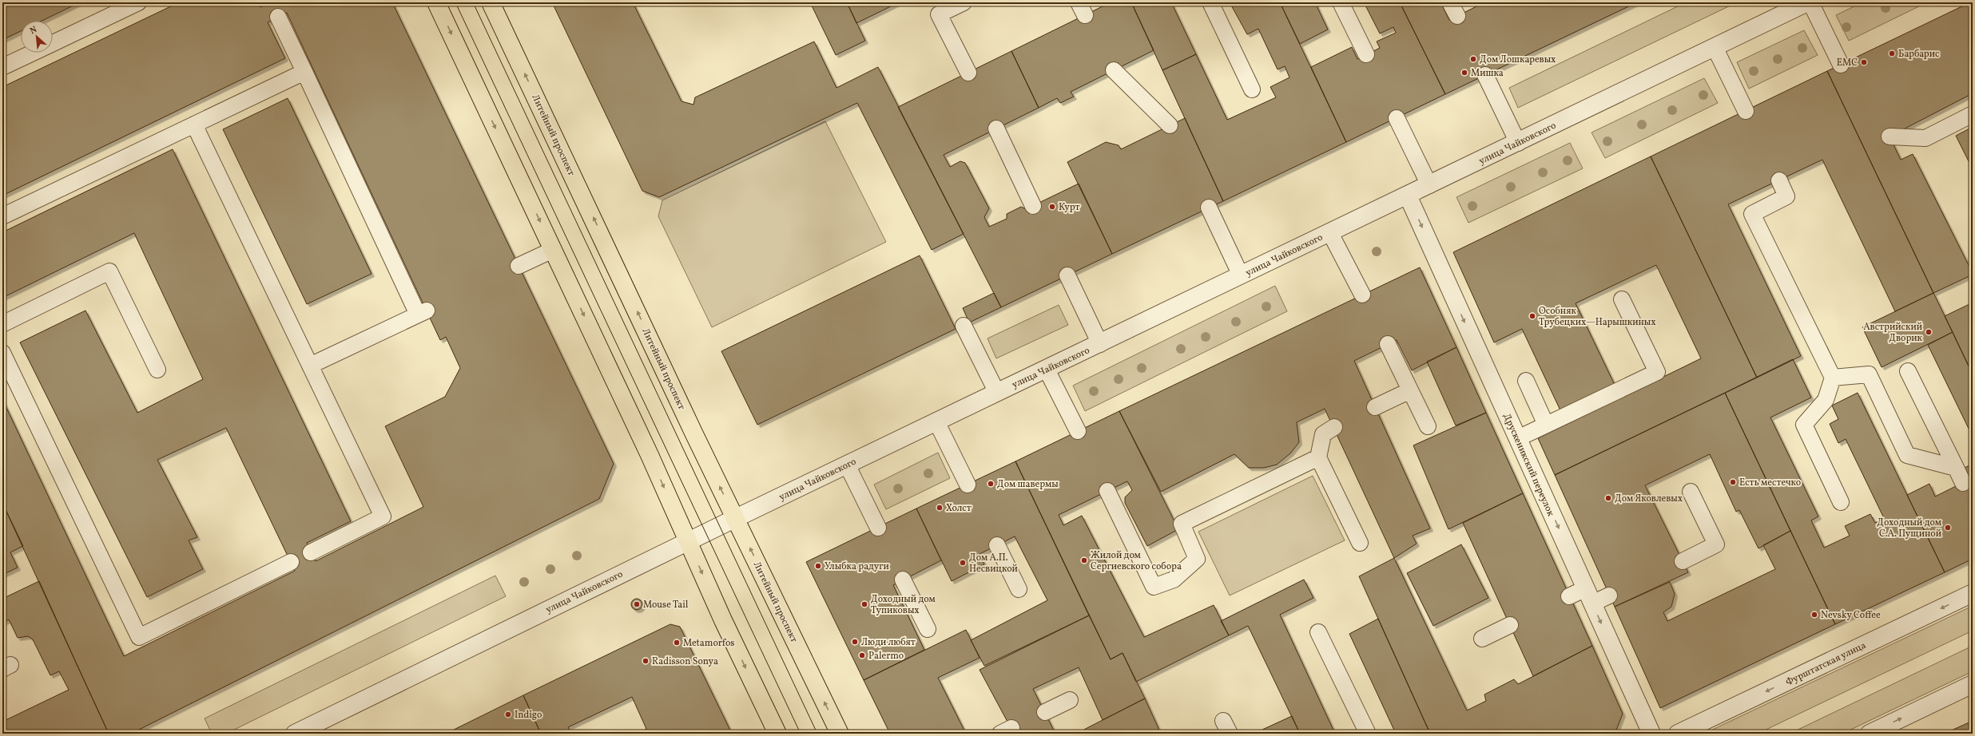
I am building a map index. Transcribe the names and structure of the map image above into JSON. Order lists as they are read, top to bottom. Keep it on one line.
{"streets":{"main road":["Литейный проспект"],"street":["улица Чайковского","Друскеникский переулок","Фурштатская улица"]},"crossings":[["Литейный проспект","улица Чайковского"],["улица Чайковского","Друскеникский переулок"]],"one_way":["Друскеникский переулок"],"places":["Барбарис","Дом Лошкаревых","EMC","Мишка","Курт","Особняк Трубецких—Нарышкиных","Австрийский Дворик","Есть местечко","Дом шавермы","Дом Яковлевых","Холст","Доходный дом С.А. Пущиной","Жилой дом Сергиевского собора","Дом А.П. Несвицкой","Улыбка радуги","Mouse Tail","Доходный дом Тупиковых","Nevsky Coffee","Люди любят","Metamorfos","Palermo","Radisson Sonya","Indigo"],"north":"top left"}
